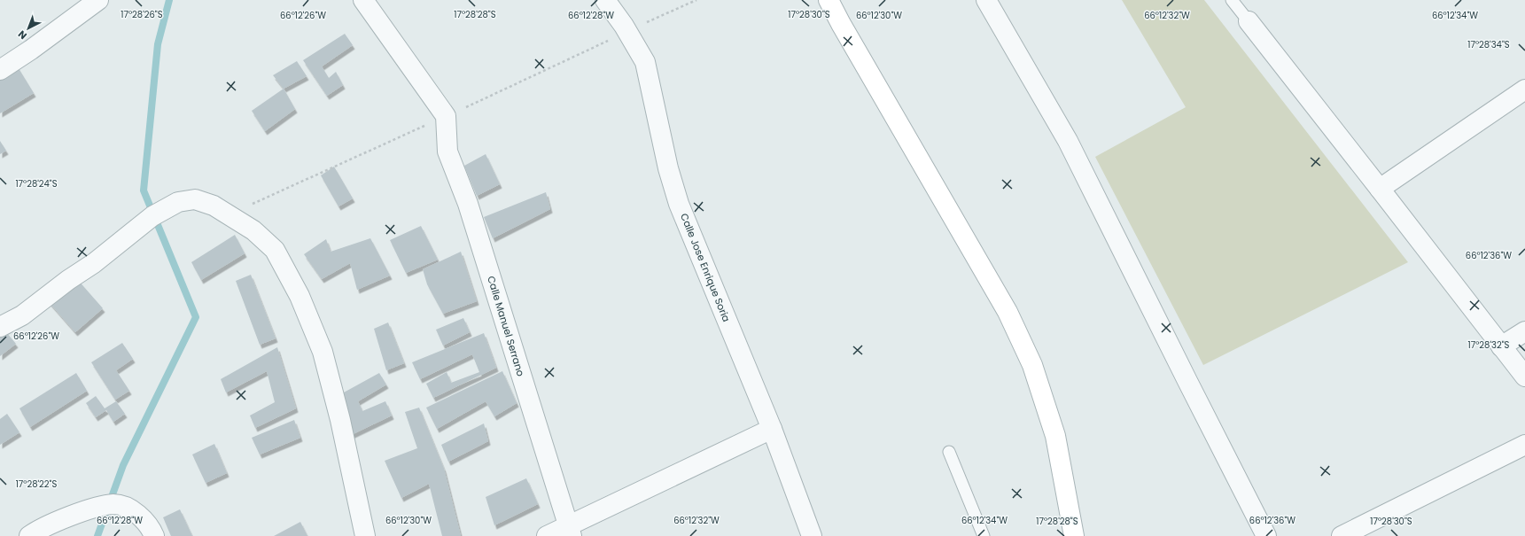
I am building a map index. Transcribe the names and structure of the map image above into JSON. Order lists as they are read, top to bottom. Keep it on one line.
{"streets":{"street":["Calle Jose Enrique Soria","Calle Manuel Serrano"]},"north":"bottom left","coordinates":["17°28'26\"S","17°28'28\"S","17°28'30\"S","66°12'26\"W","66°12'28\"W","66°12'30\"W","66°12'32\"W","66°12'34\"W","17°28'34\"S","17°28'24\"S","66°12'36\"W","17°28'32\"S","17°28'22\"S"]}
